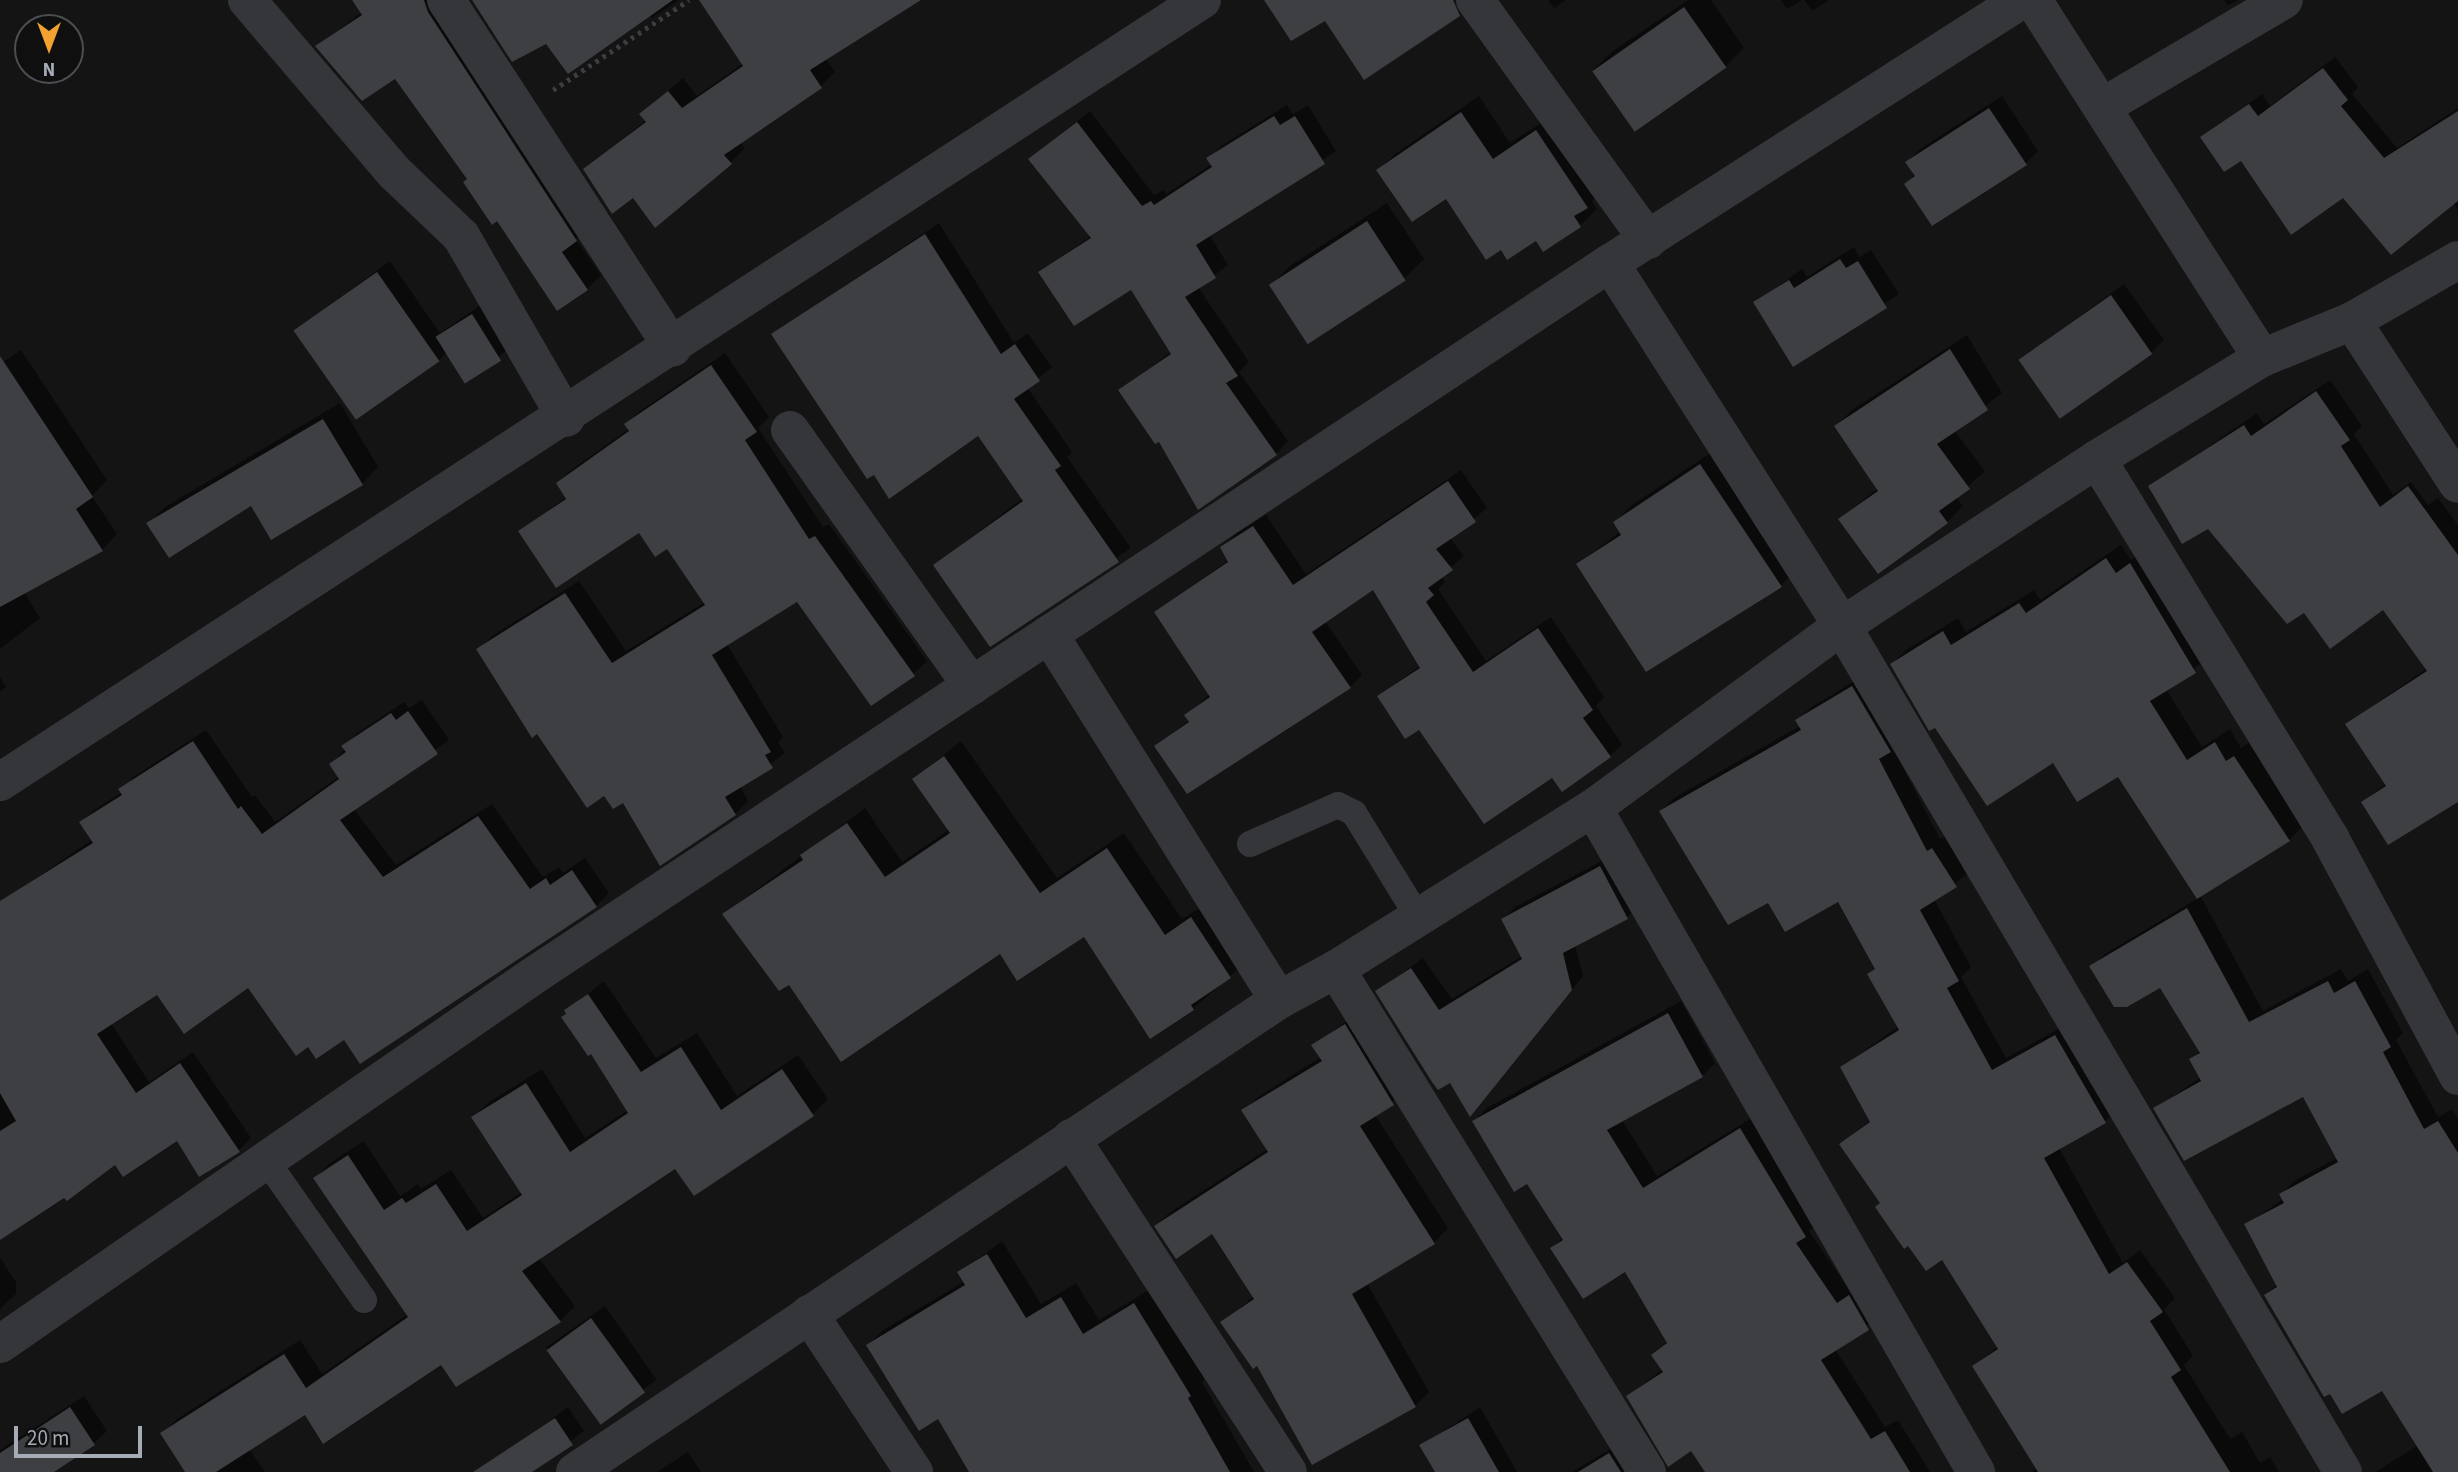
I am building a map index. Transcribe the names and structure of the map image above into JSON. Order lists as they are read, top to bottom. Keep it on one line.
{"scale_bar":"20 m","north":"bottom"}
